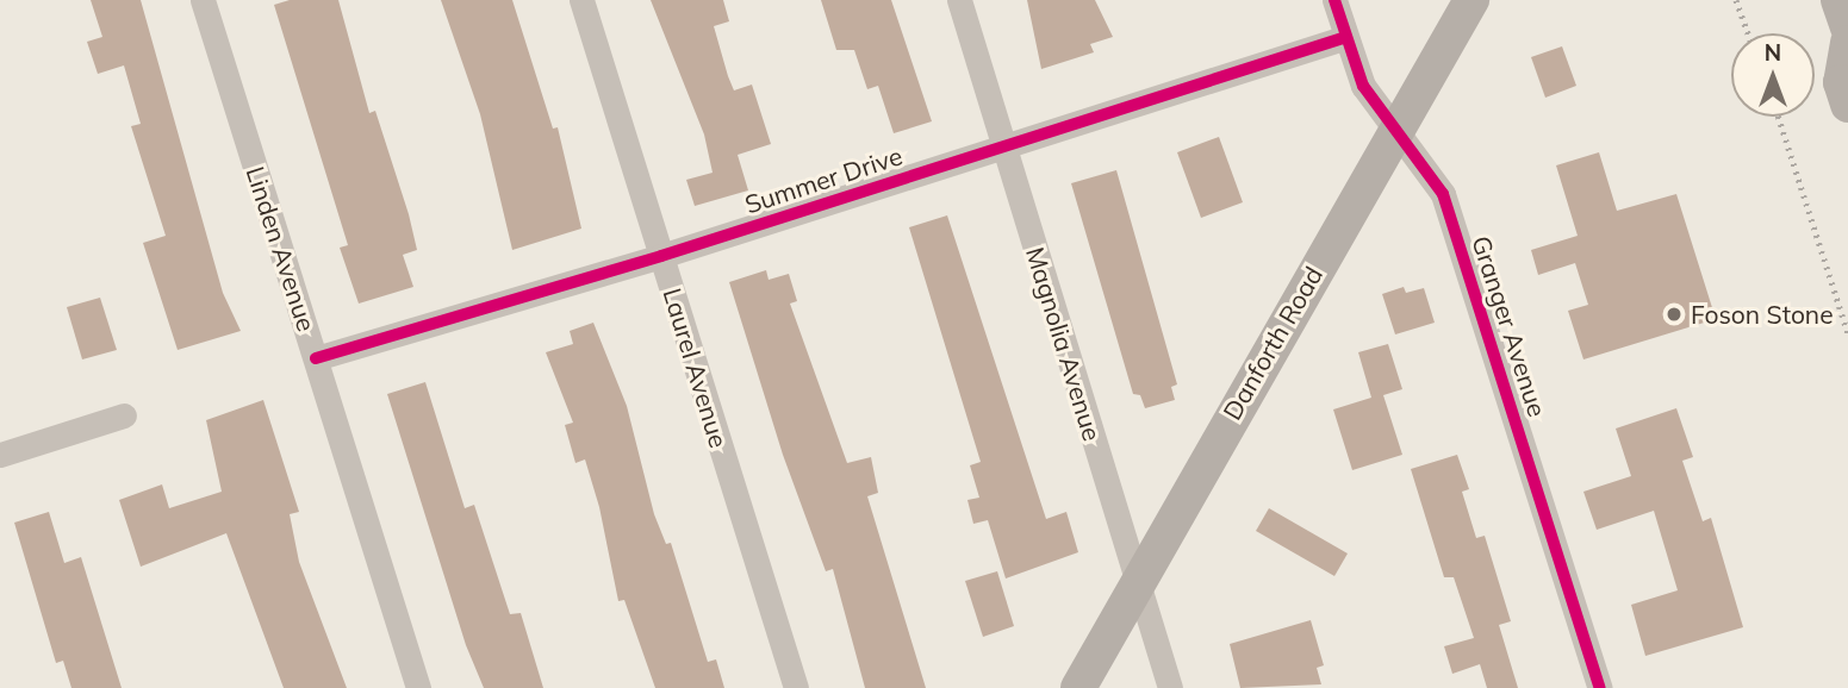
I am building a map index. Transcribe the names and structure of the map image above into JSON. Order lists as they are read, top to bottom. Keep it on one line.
{"streets":{"main road":["Danforth Road"],"street":["Summer Drive","Linden Avenue","Granger Avenue","Magnolia Avenue","Laurel Avenue"]},"crossings":[["Summer Drive","Linden Avenue"],["Summer Drive","Granger Avenue"],["Summer Drive","Magnolia Avenue"],["Summer Drive","Laurel Avenue"],["Granger Avenue","Danforth Road"],["Danforth Road","Magnolia Avenue"]],"places":["Foson Stone"],"north":"top"}
